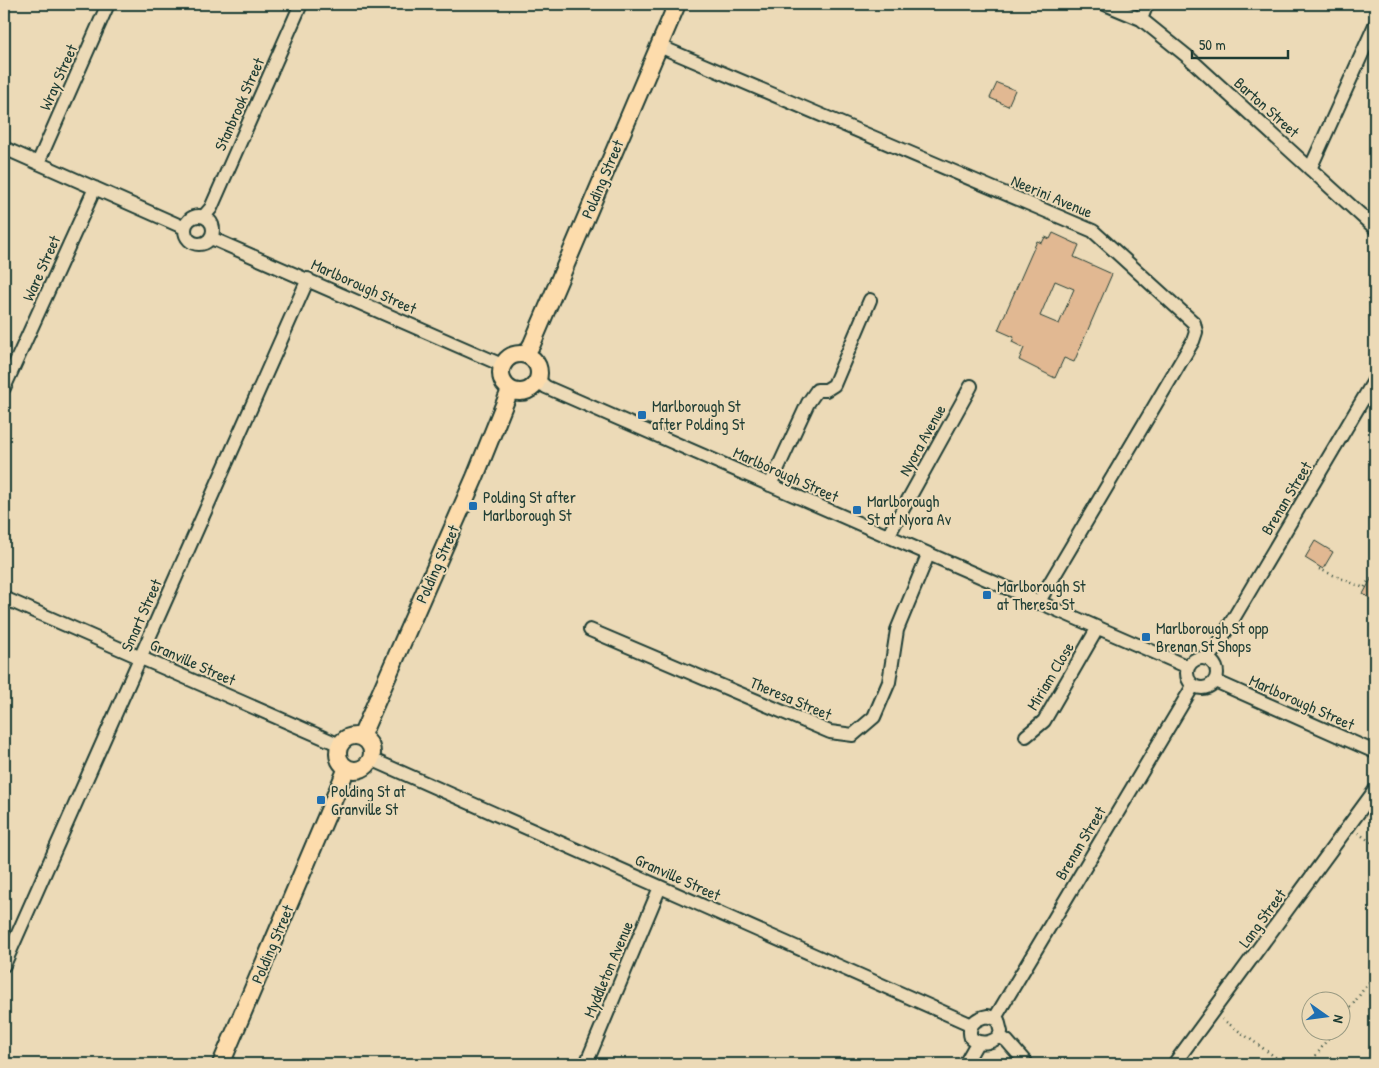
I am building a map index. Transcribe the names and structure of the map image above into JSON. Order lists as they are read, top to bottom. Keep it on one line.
{"streets":{"main road":["Polding Street"],"street":["Wray Street","Stanbrook Street","Barton Street","Neerini Avenue","Ware Street","Marlborough Street","Nyora Avenue","Brenan Street","Smart Street","Granville Street","Miriam Close","Theresa Street","Lang Street","Myddleton Avenue"]},"crossings":[["Stanbrook Street","Marlborough Street"],["Polding Street","Neerini Avenue"],["Polding Street","Marlborough Street"],["Polding Street","Granville Street"],["Neerini Avenue","Marlborough Street"],["Marlborough Street","Nyora Avenue"],["Marlborough Street","Brenan Street"],["Marlborough Street","Smart Street"],["Marlborough Street","Miriam Close"],["Marlborough Street","Theresa Street"],["Brenan Street","Granville Street"],["Smart Street","Granville Street"],["Granville Street","Myddleton Avenue"]],"places":{"transit":["Marlborough St after Polding St","Polding St after Marlborough St","Marlborough St at Nyora Av","Marlborough St at Theresa St","Marlborough St opp Brenan St Shops","Polding St at Granville St"]},"scale_bar":"50 m","north":"right"}
